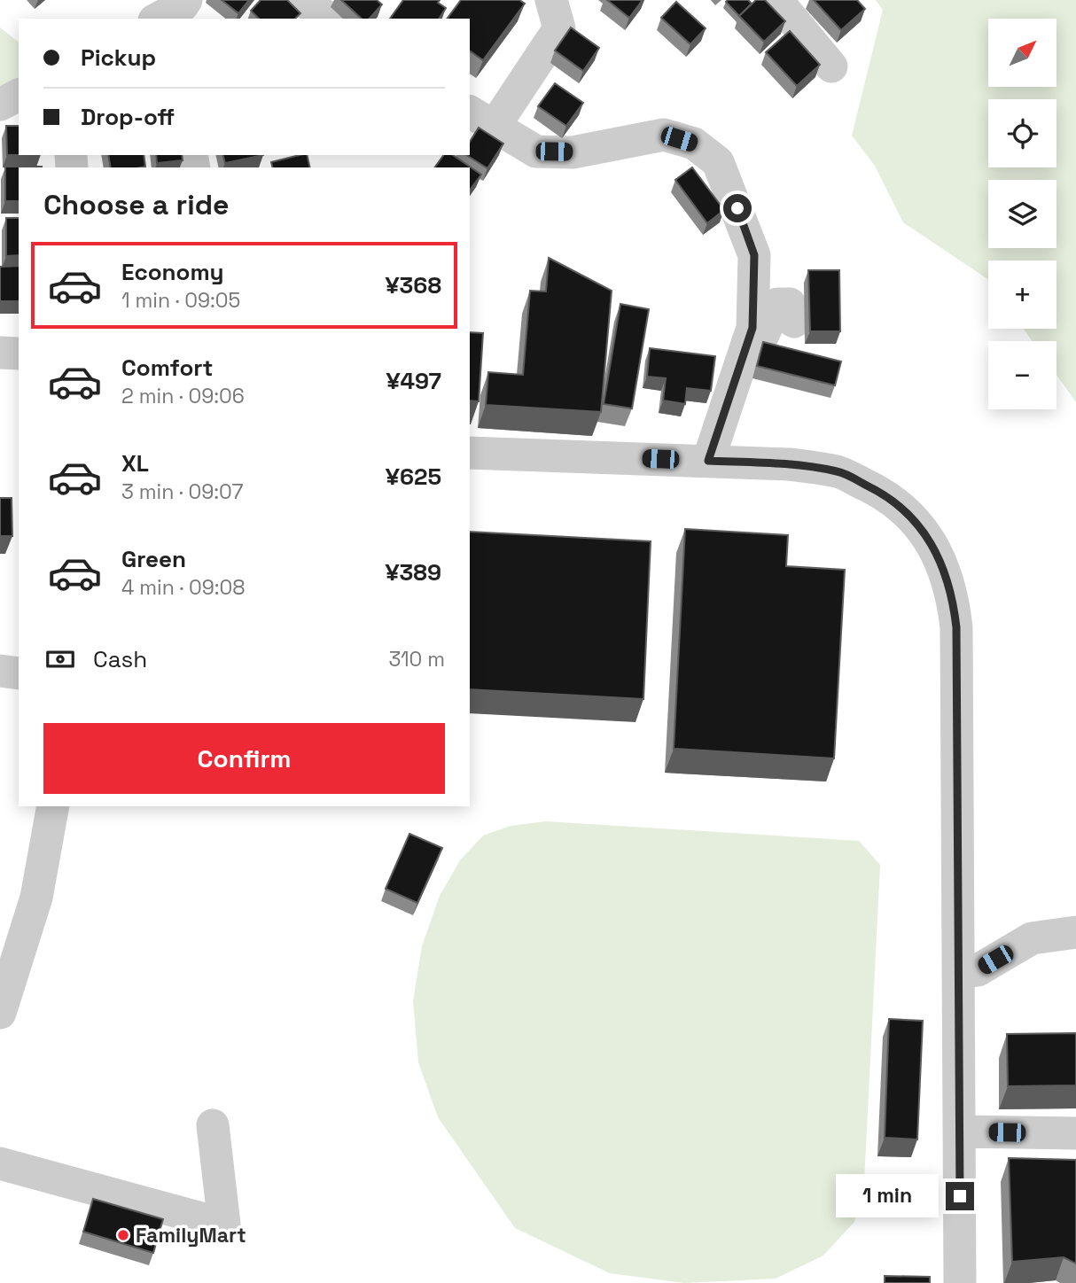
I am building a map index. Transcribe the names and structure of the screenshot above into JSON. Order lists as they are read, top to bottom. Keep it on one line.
{"places":["FamilyMart"],"north":"top right","page":{"map_buttons":["+","−"],"banner":["Pickup","Drop-off"],"heading":"Choose a ride","list":[{"name":"Economy","note":"1 min · 09:05","value":"¥368"},{"name":"Comfort","note":"2 min · 09:06","value":"¥497"},{"name":"XL","note":"3 min · 09:07","value":"¥625"},{"name":"Green","note":"4 min · 09:08","value":"¥389"}],"pay":["Cash","310 m"],"buttons":"Confirm","bubble":"1 min"}}
